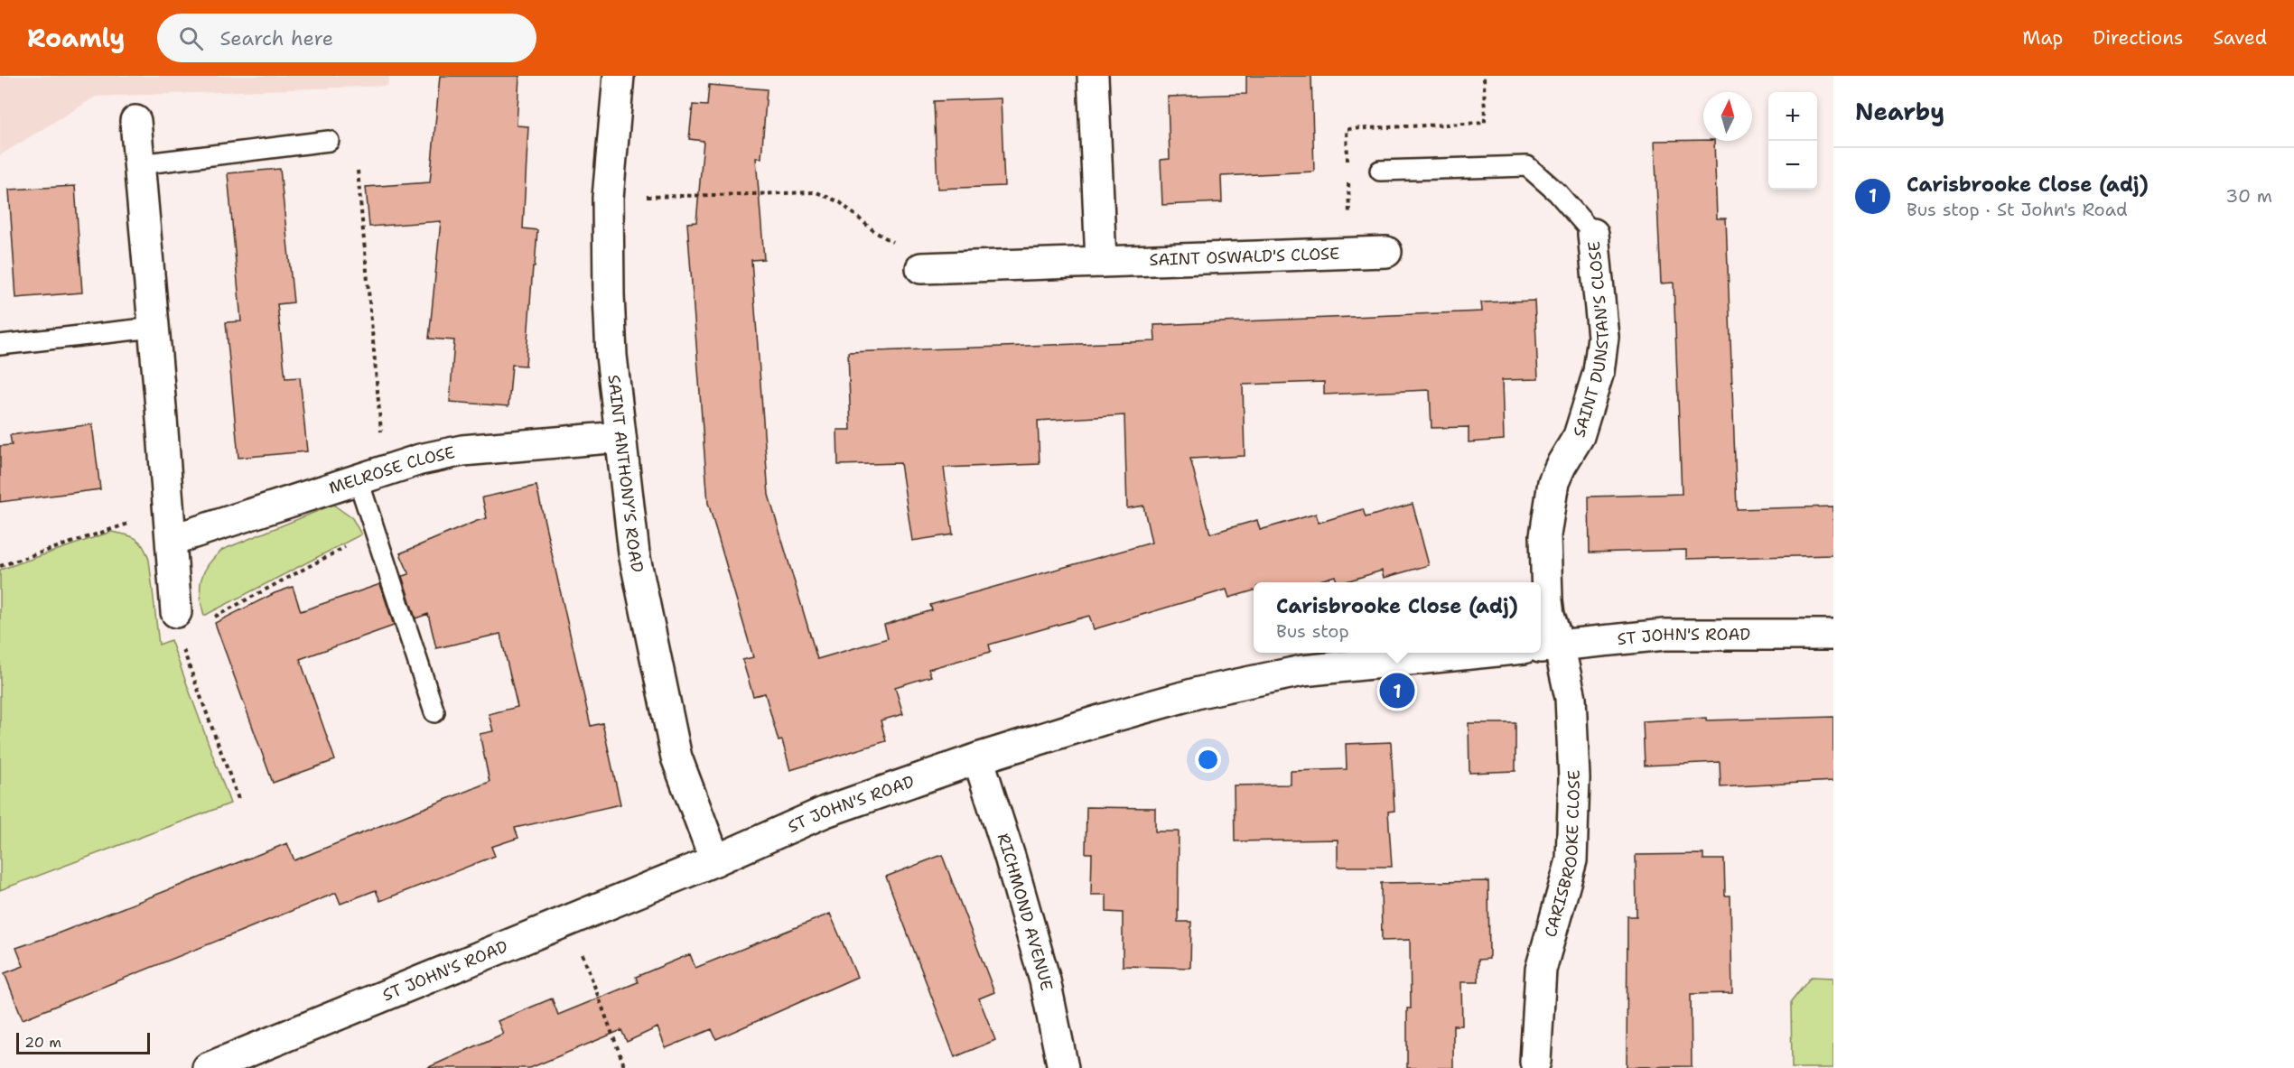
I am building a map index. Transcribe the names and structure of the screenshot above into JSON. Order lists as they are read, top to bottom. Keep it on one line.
{"streets":{"street":["SAINT OSWALD'S CLOSE","SAINT DUNSTAN'S CLOSE","MELROSE CLOSE","SAINT ANTHONY'S ROAD","ST JOHN'S ROAD","CARISBROOKE CLOSE","RICHMOND AVENUE"]},"crossings":[["SAINT DUNSTAN'S CLOSE","ST JOHN'S ROAD"],["SAINT DUNSTAN'S CLOSE","CARISBROOKE CLOSE"],["MELROSE CLOSE","SAINT ANTHONY'S ROAD"],["SAINT ANTHONY'S ROAD","ST JOHN'S ROAD"],["ST JOHN'S ROAD","CARISBROOKE CLOSE"],["ST JOHN'S ROAD","RICHMOND AVENUE"]],"scale_bar":"20 m","north":"top","page":{"header":"Roamly","search":"Search here","nav":["Map","Directions","Saved"],"heading":"Nearby","map_buttons":["+","−"],"list":[{"mark":"1","name":"Carisbrooke Close (adj)","note":"Bus stop · St John's Road","value":"30 m"}],"popup":["Carisbrooke Close (adj)","Bus stop"],"pins":"1","scale":"20 m"}}
